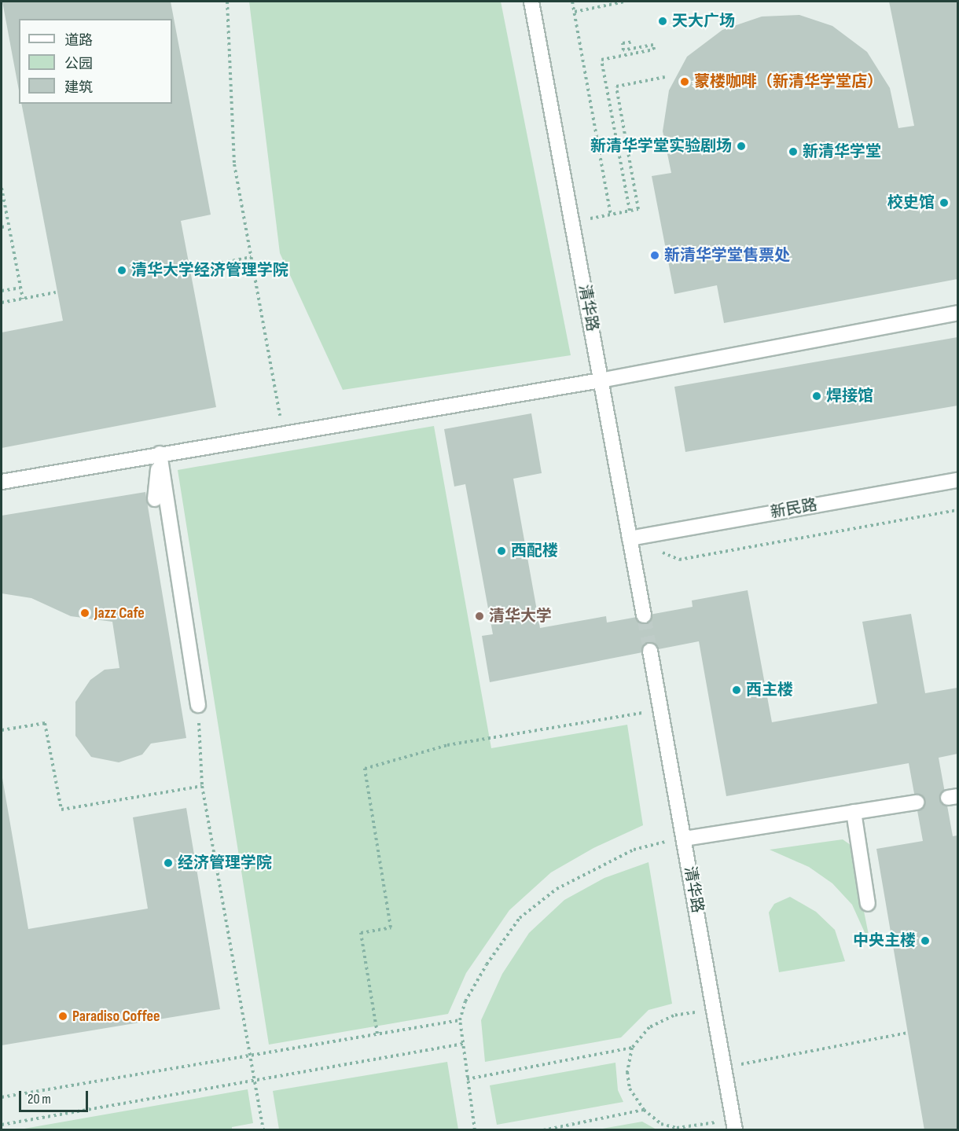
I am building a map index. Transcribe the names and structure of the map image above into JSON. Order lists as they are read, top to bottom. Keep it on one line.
{"streets":{"street":["清华路","新民路"]},"crossings":[["清华路","新民路"]],"places":["天大广场","蒙楼咖啡（新清华学堂店）","新清华学堂实验剧场","新清华学堂","校史馆","新清华学堂售票处","清华大学经济管理学院","焊接馆","西配楼","Jazz Cafe","清华大学","西主楼","经济管理学院","中央主楼","Paradiso Coffee"],"legend":["道路","公园","建筑"],"scale_bar":"20 m"}
